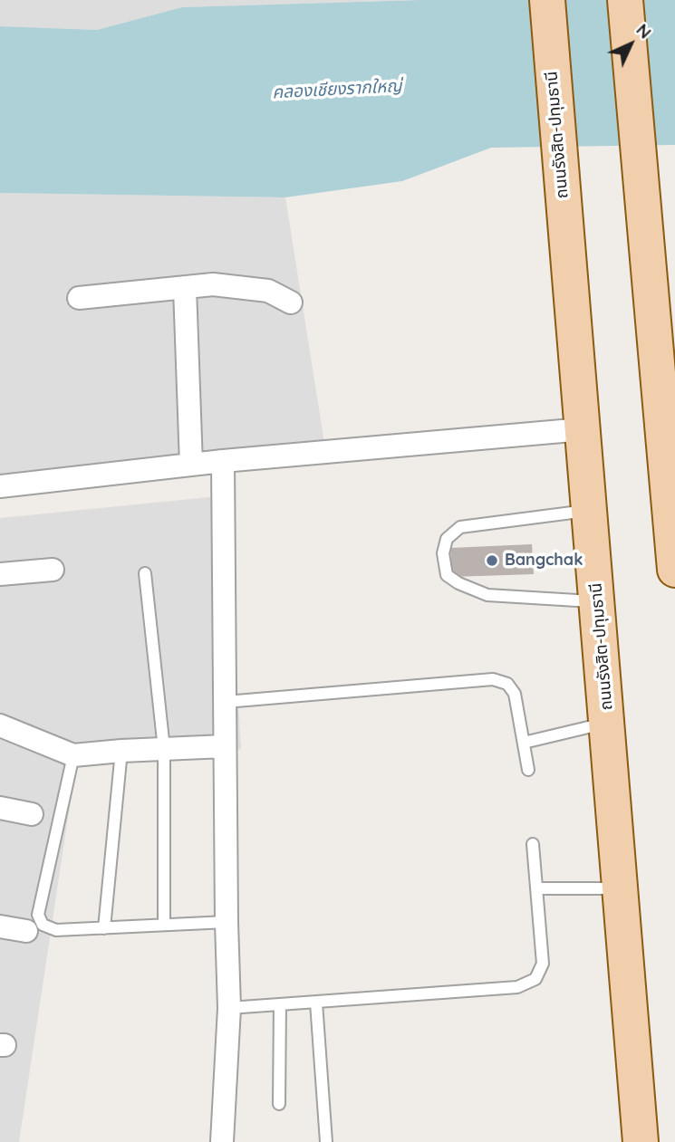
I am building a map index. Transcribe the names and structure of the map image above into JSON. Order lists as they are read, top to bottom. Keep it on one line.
{"streets":{"main road":["ถนนรังสิต-ปทุมธานี"]},"water":["คลองเชียงรากใหญ่"],"places":["Bangchak"],"north":"top right"}
